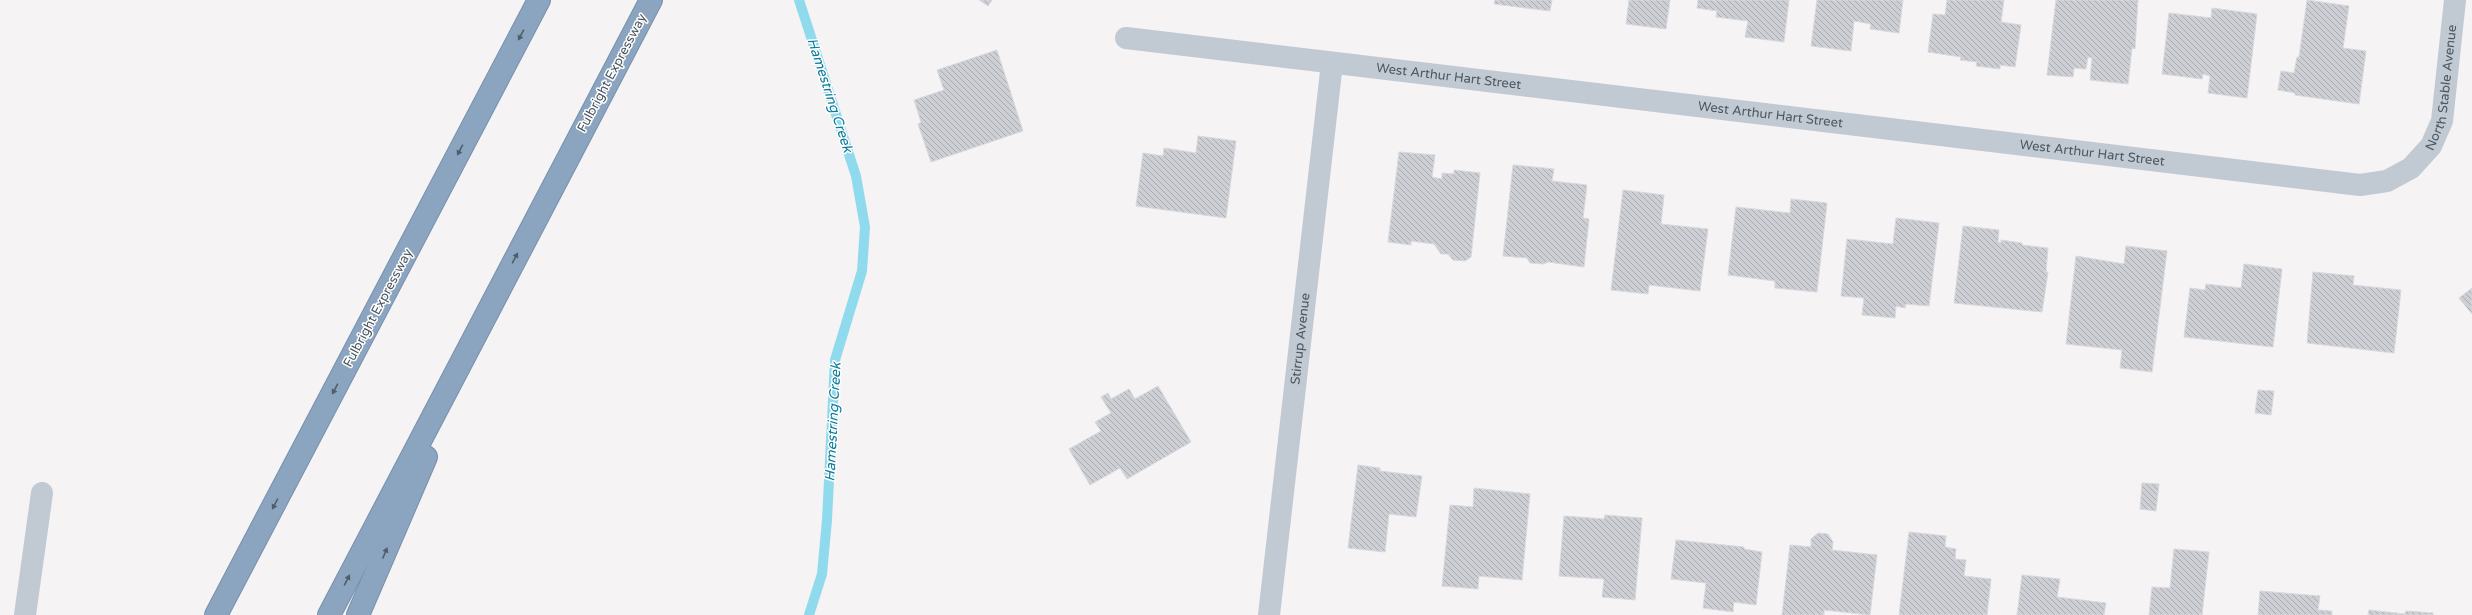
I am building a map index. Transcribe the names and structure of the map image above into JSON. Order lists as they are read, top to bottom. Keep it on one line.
{"streets":{"highway":["Fulbright Expressway"],"street":["West Arthur Hart Street","North Stable Avenue","Stirrup Avenue"]},"crossings":[["West Arthur Hart Street","North Stable Avenue"],["West Arthur Hart Street","Stirrup Avenue"]],"water":["Hamestring Creek"]}
